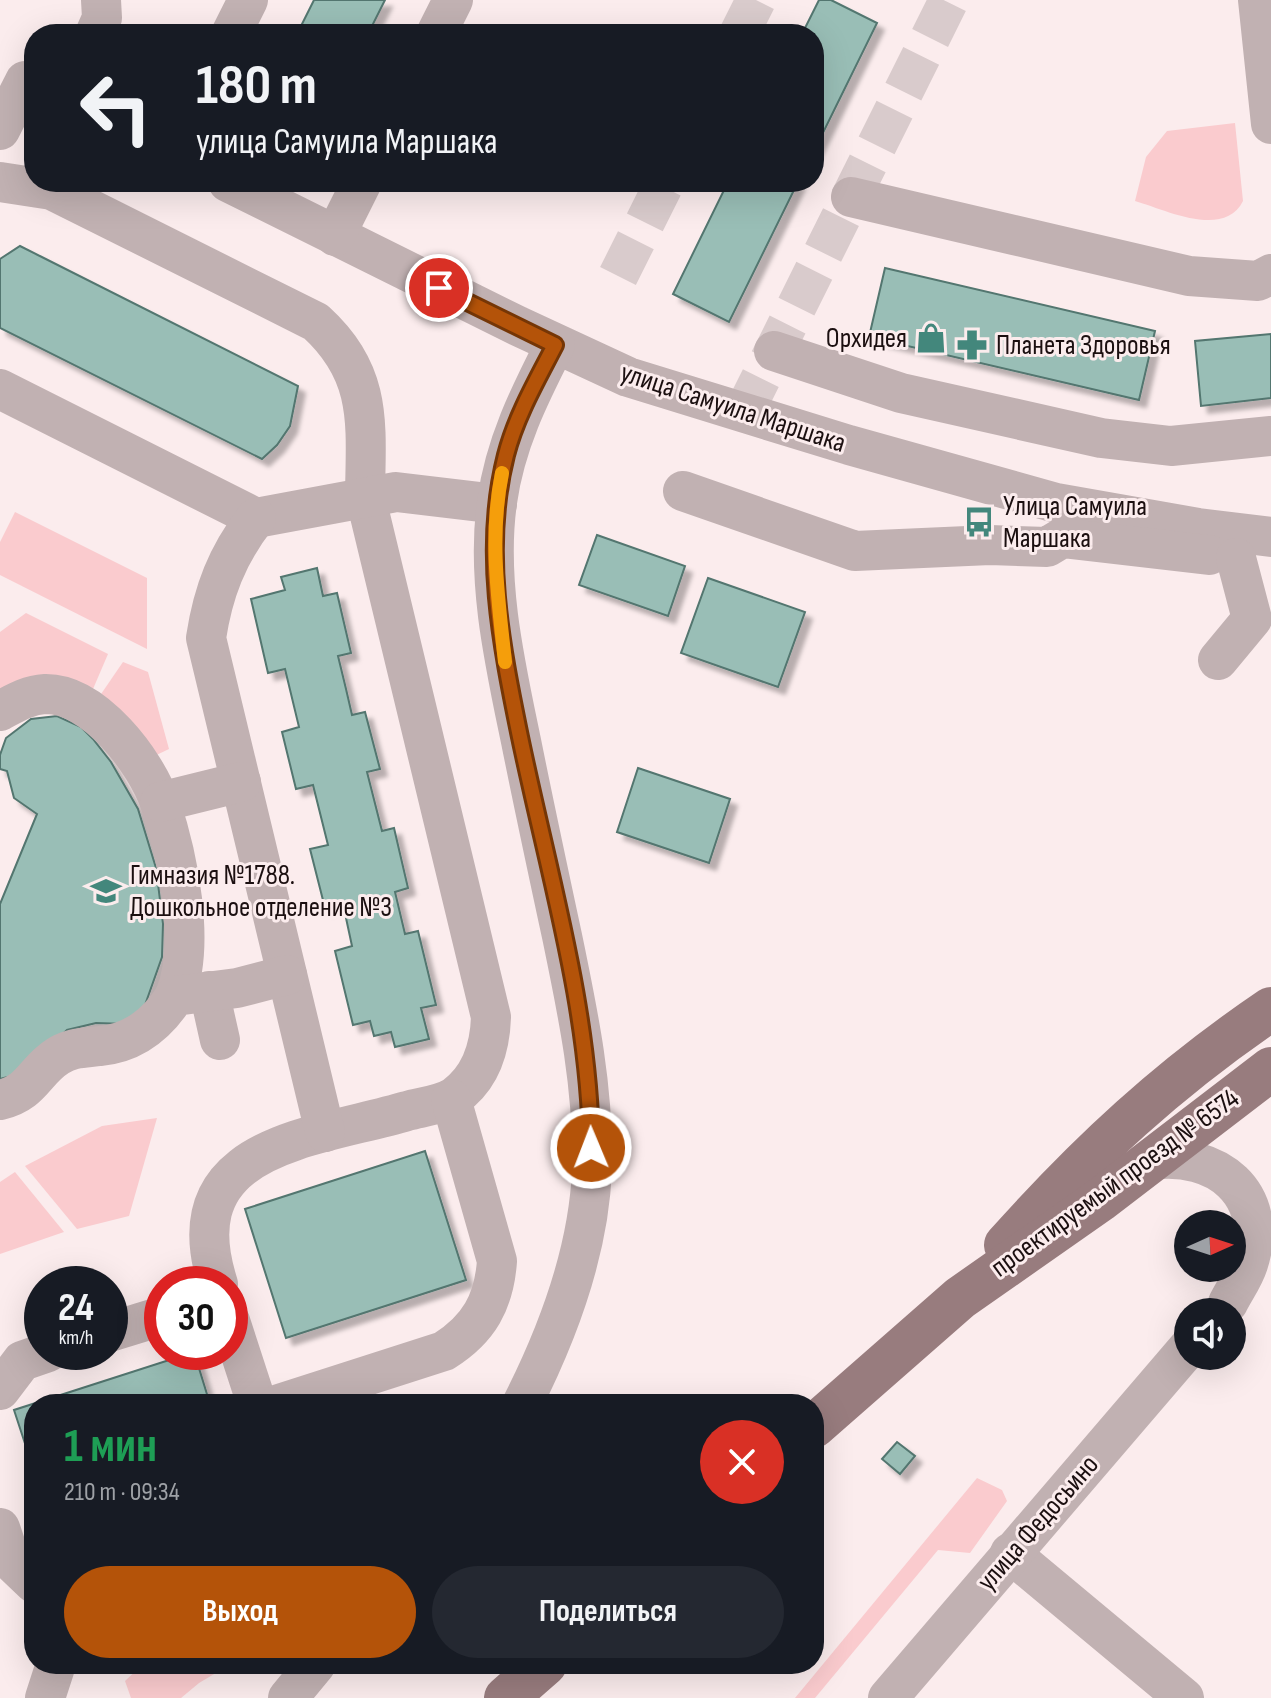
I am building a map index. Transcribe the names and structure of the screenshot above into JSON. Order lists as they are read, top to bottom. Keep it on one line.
{"streets":{"main road":["проектируемый проезд № 6574"],"street":["улица Самуила Маршака","улица Федосьино"]},"places":{"shop":["Орхидея"],"pharmacy":["Планета Здоровья"],"bus stop":["Улица Самуила Маршака"],"school or university":["Гимназия №1788. Дошкольное отделение №3"]},"north":"right","page":{"turn":["180 m","улица Самуила Маршака"],"speed":"24 km/h","limit":"30","heading":["1 мин","210 m · 09:34"],"buttons":["Выход","Поделиться"]}}
